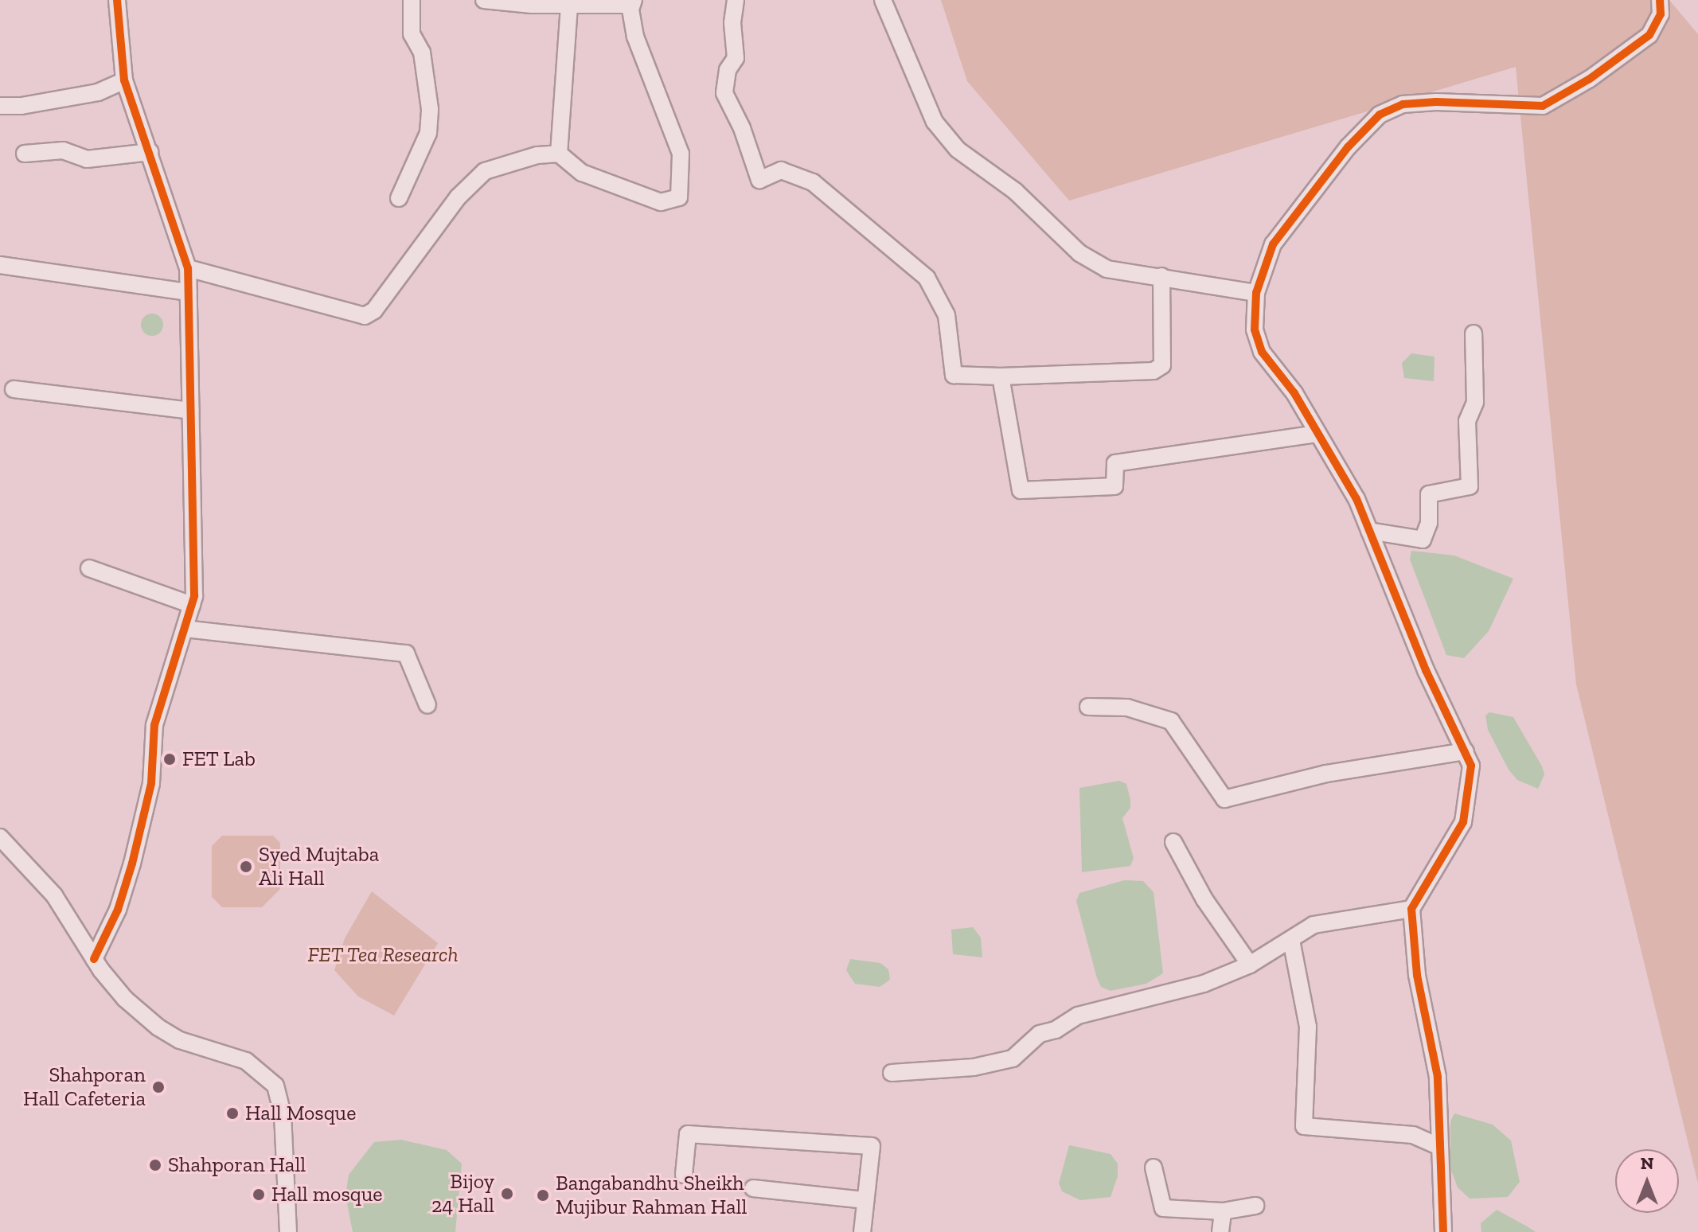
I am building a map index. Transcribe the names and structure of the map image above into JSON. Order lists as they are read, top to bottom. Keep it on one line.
{"parks":["FET Tea Research"],"places":["FET Lab","Syed Mujtaba Ali Hall","Shahporan Hall Cafeteria","Hall Mosque","Shahporan Hall","Bijoy 24 Hall","Hall mosque","Bangabandhu Sheikh Mujibur Rahman Hall"],"north":"top"}
